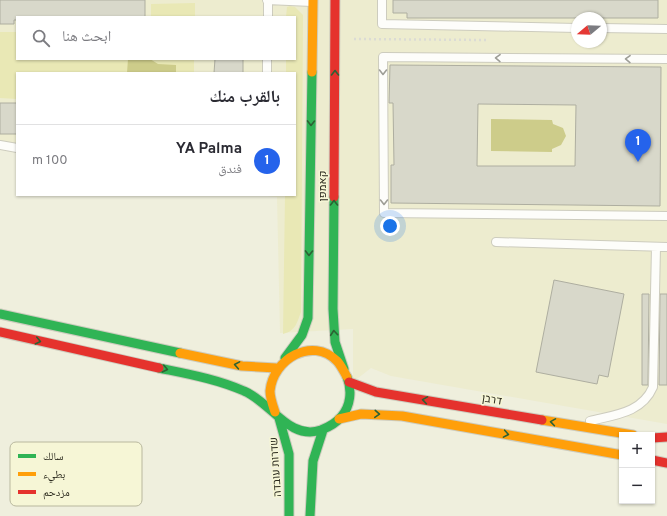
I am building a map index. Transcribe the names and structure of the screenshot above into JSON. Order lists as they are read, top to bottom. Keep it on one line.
{"streets":{"street":["קאמפן","דרבן","שדרות עובדה"]},"crossings":[["קאמפן","דרבן"],["קאמפן","שדרות עובדה"],["דרבן","שדרות עובדה"]],"legend":["سالك","بطيء","مزدحم"],"north":"left","page":{"search":"ابحث هنا","heading":"بالقرب منك","list":[{"mark":"1","name":"YA Palma","note":"فندق","value":"100 m"}],"pins":"1","map_buttons":["+","−"]}}
